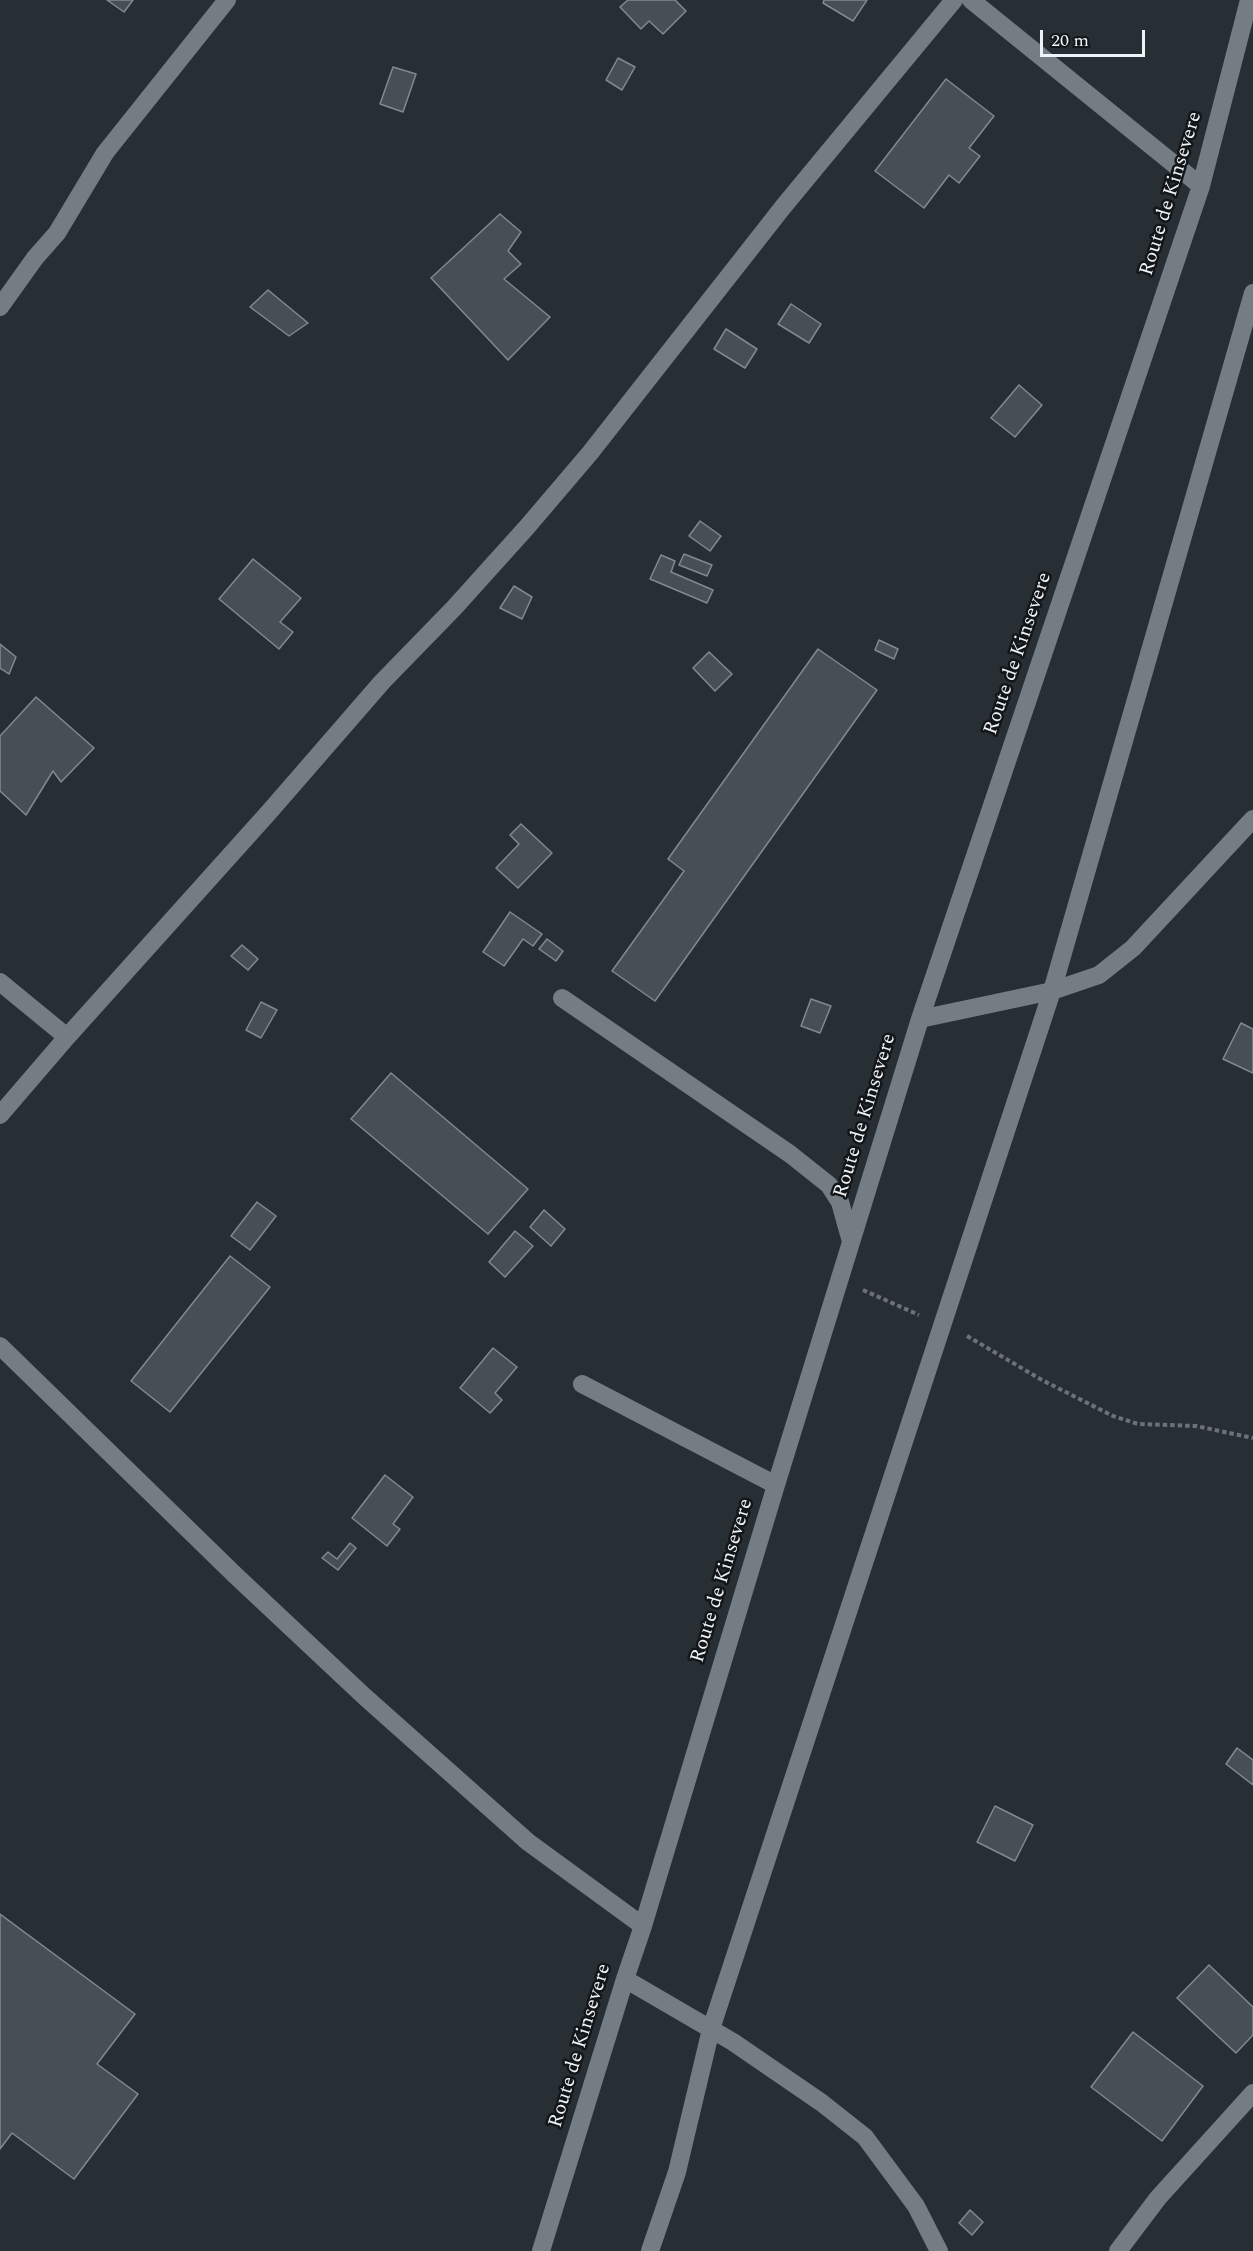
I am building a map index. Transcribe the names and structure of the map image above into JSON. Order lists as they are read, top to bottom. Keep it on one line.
{"streets":{"street":["Route de Kinsevere"]},"scale_bar":"20 m"}
